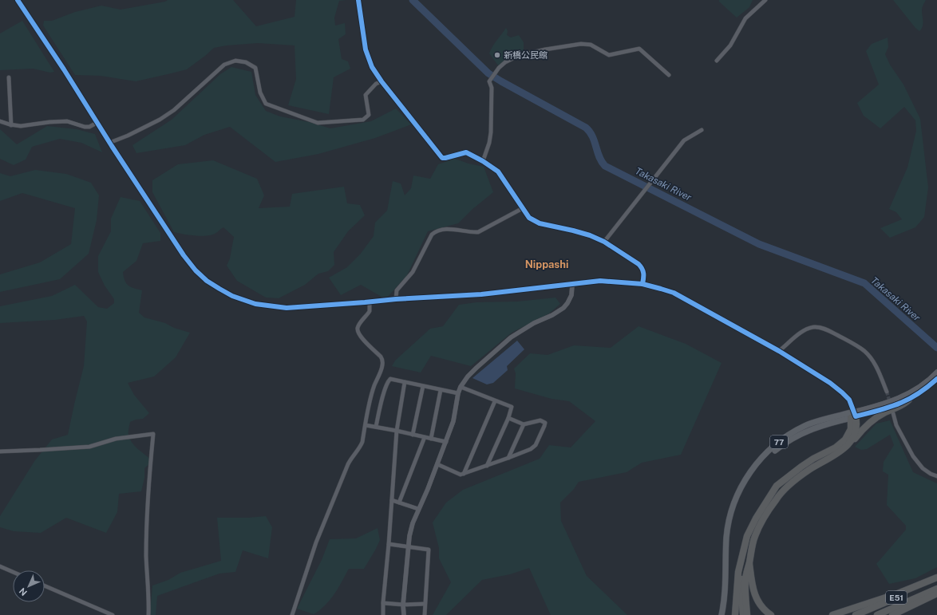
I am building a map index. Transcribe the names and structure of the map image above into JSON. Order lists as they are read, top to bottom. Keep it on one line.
{"streets":{"highway":["E51"],"main road":["77"]},"districts":["Nippashi"],"water":["Takasaki River"],"places":["新橋公民館"],"north":"bottom left"}
